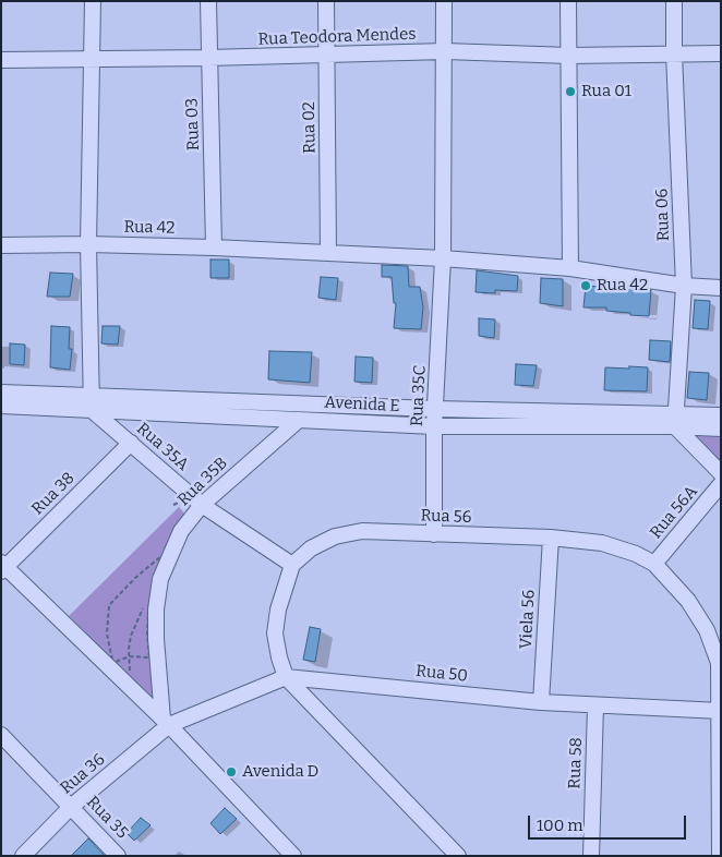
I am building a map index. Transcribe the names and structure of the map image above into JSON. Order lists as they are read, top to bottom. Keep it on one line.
{"streets":{"street":["Rua Teodora Mendes","Rua 03","Rua 02","Rua 06","Rua 42","Rua 35C","Avenida E","Rua 35A","Rua 35B","Rua 38","Rua 56A","Rua 56","Viela 56","Rua 50","Rua 58","Rua 36","Rua 35"]},"crossings":[["Rua Teodora Mendes","Rua 03"],["Rua Teodora Mendes","Rua 02"],["Rua Teodora Mendes","Rua 06"],["Rua Teodora Mendes","Rua 35C"],["Rua 03","Rua 42"],["Rua 02","Rua 42"],["Rua 06","Rua 42"],["Rua 06","Avenida E"],["Rua 42","Rua 35C"],["Rua 35C","Avenida E"],["Rua 35C","Rua 56"],["Avenida E","Rua 35A"],["Avenida E","Rua 35B"],["Rua 35A","Rua 35B"],["Rua 35A","Rua 38"],["Rua 35A","Rua 56"],["Rua 35B","Rua 50"],["Rua 35B","Rua 36"],["Rua 56A","Rua 56"],["Rua 56","Viela 56"],["Rua 56","Rua 50"],["Viela 56","Rua 50"],["Rua 50","Rua 58"],["Rua 50","Rua 36"],["Rua 36","Rua 35"]],"places":["Rua 01","Rua 42","Avenida D"],"scale_bar":"100 m"}
